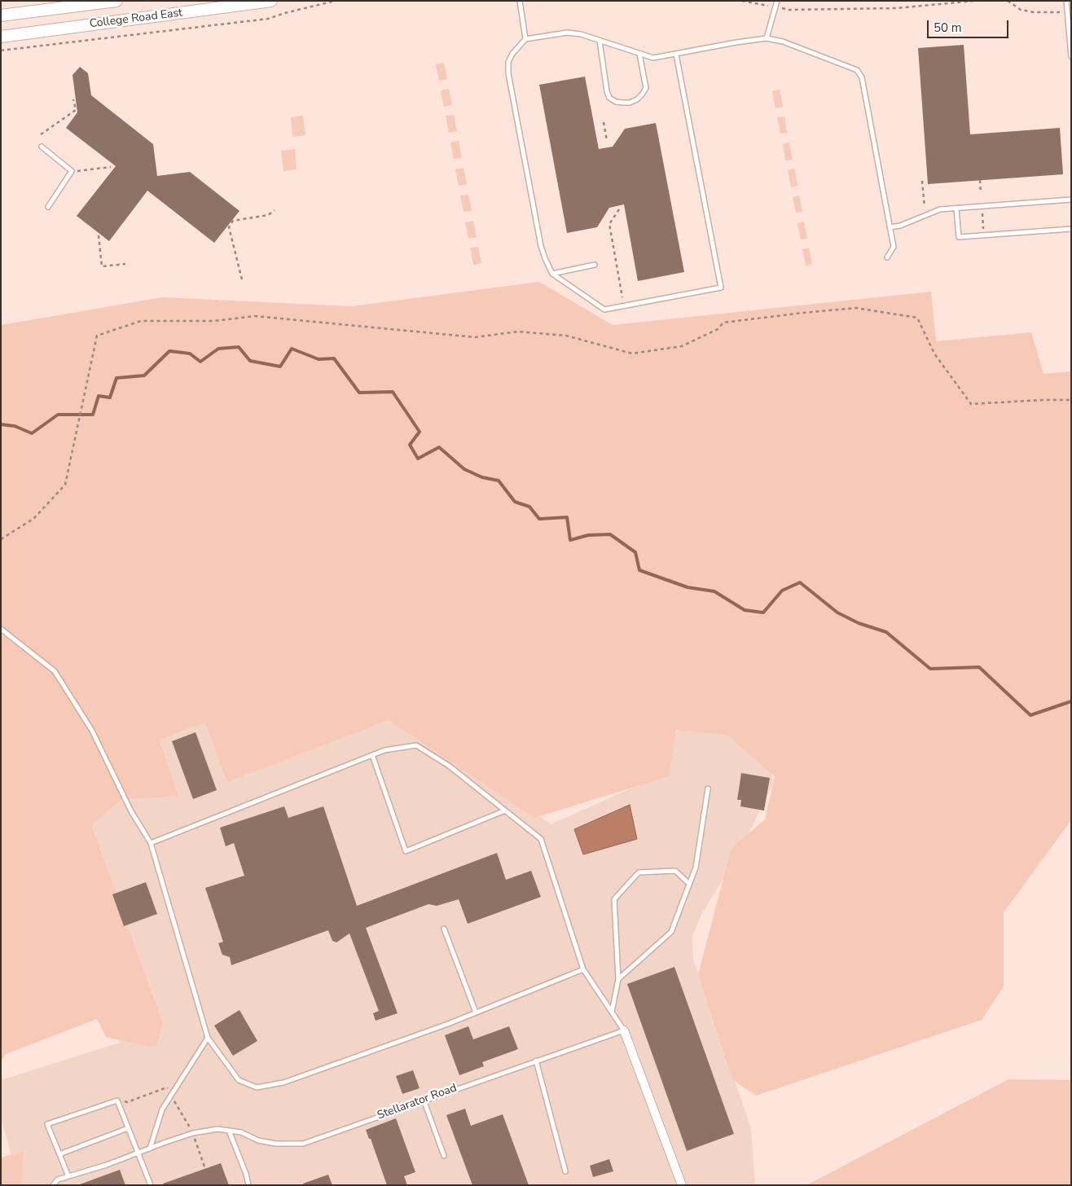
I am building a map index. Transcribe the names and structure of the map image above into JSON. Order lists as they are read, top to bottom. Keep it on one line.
{"streets":{"street":["College Road East"],"lane":["Stellarator Road"]},"scale_bar":"50 m"}
